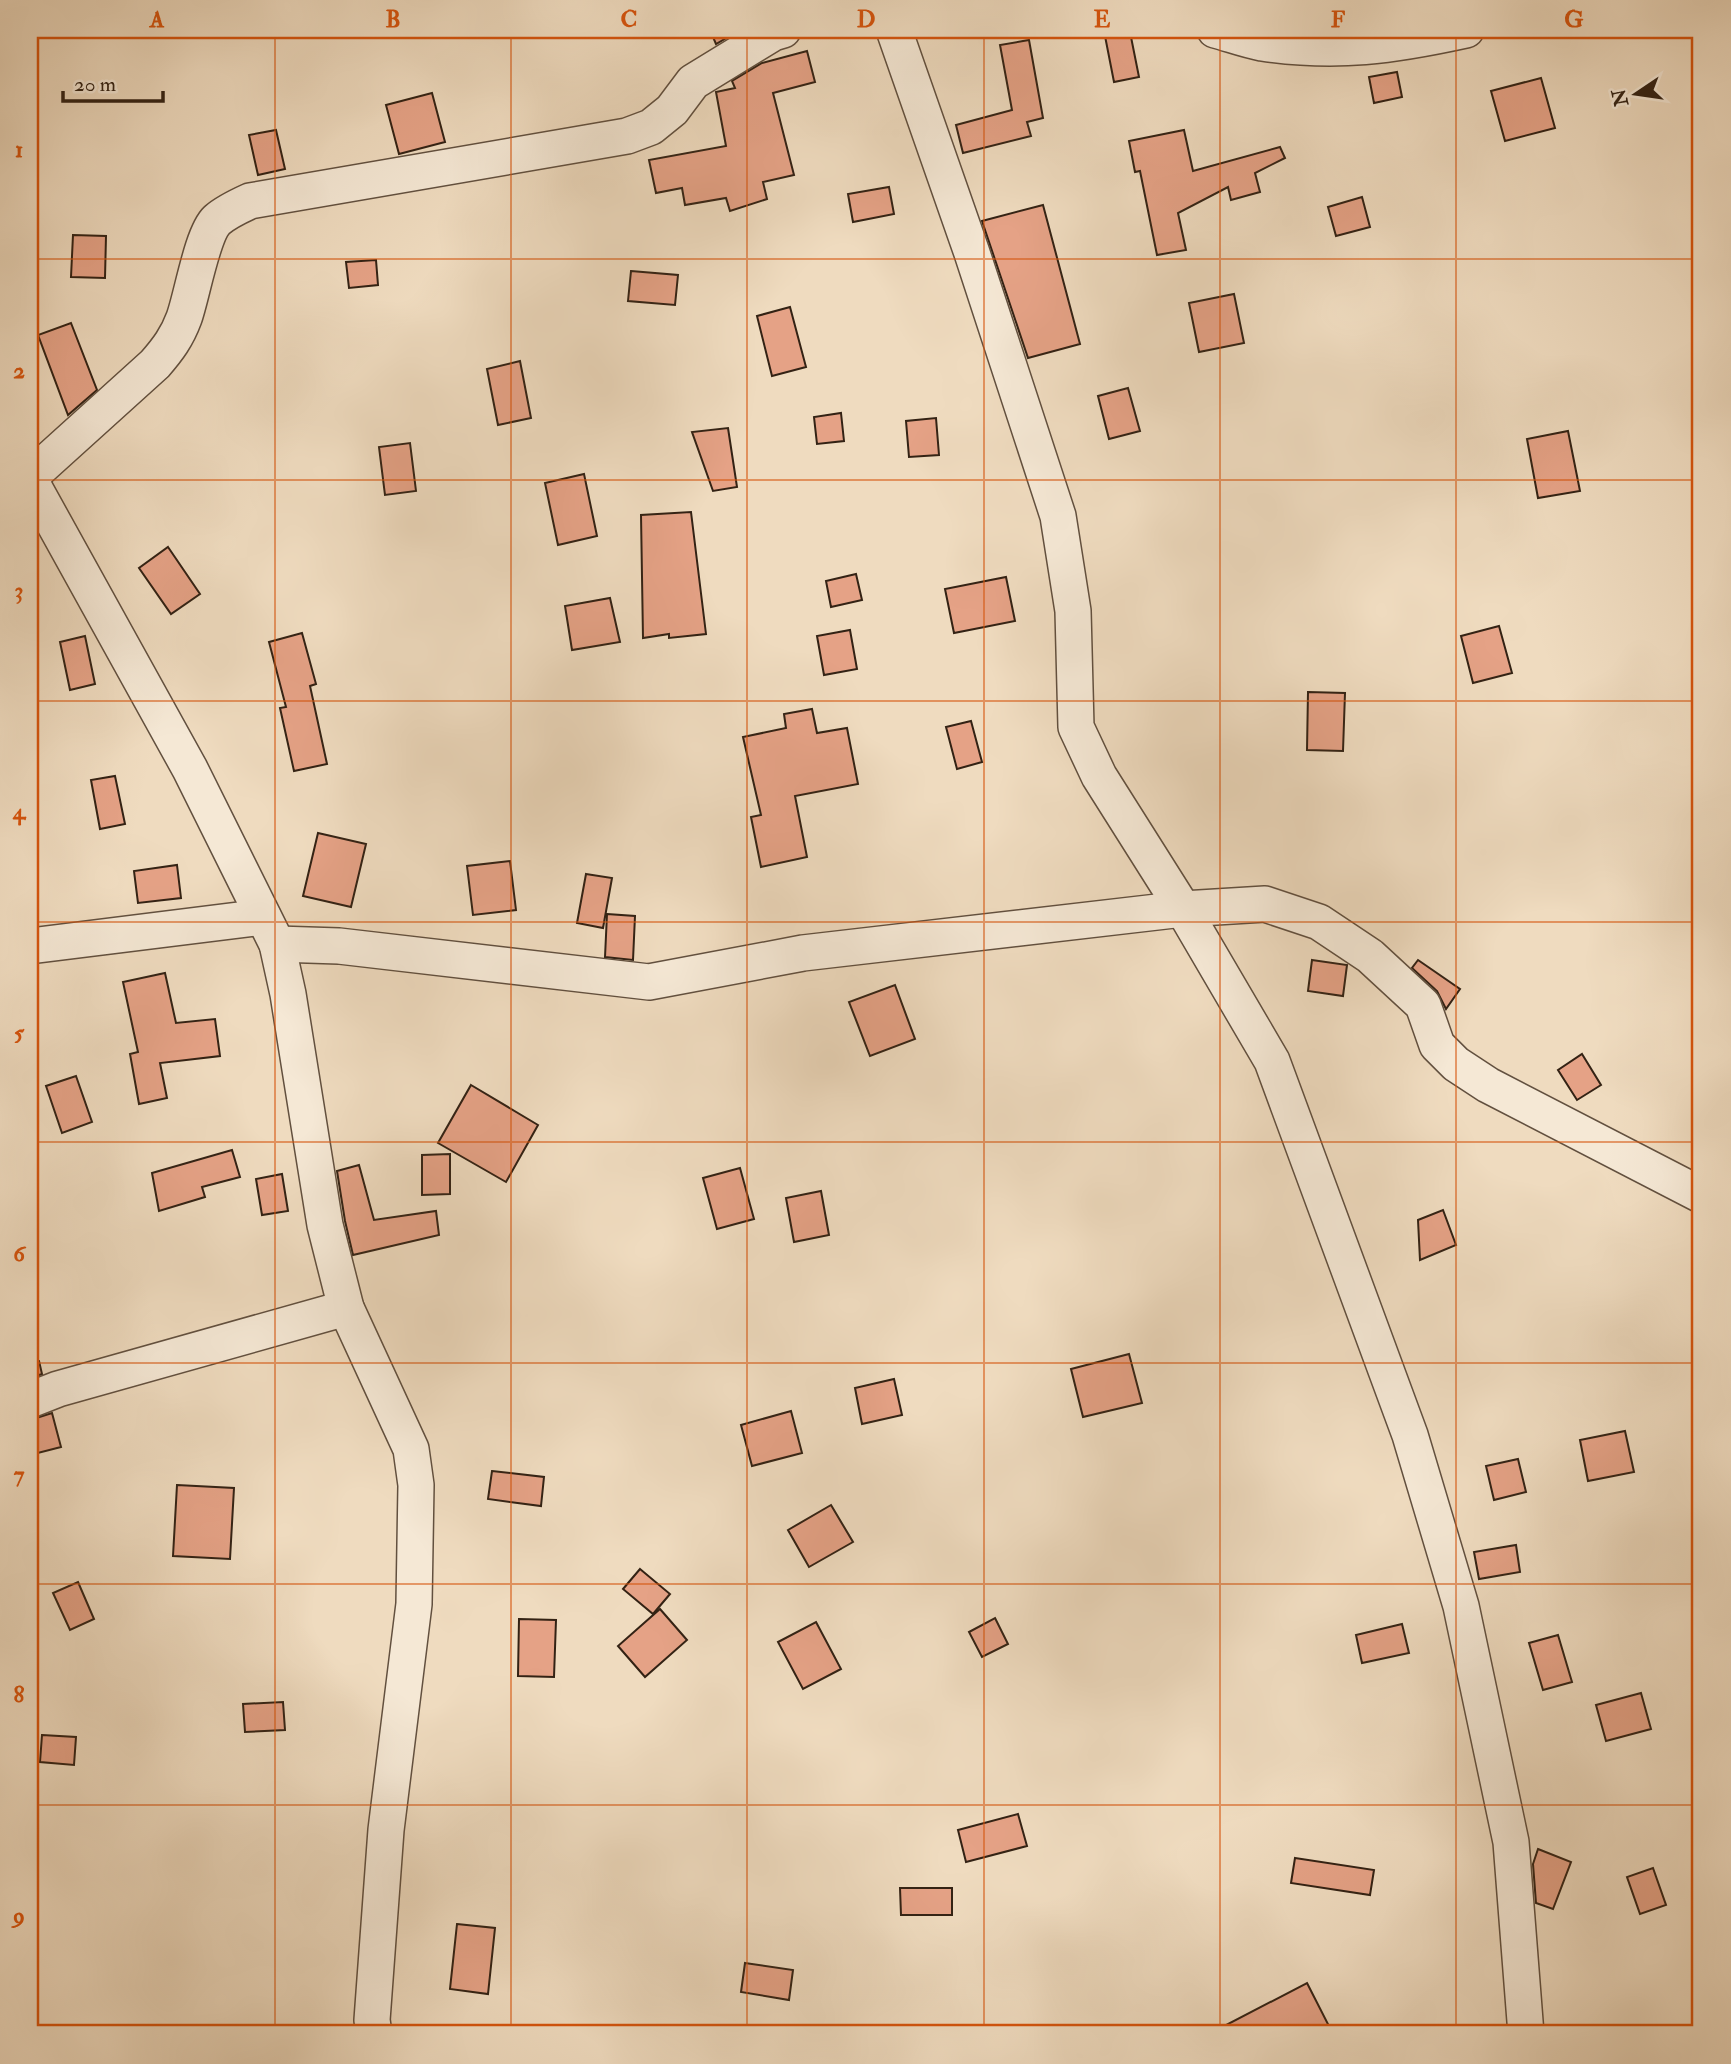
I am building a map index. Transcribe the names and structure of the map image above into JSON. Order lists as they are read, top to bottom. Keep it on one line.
{"scale_bar":"20 m","north":"left","grid":{"columns":["A","B","C","D","E","F","G"],"rows":["1","2","3","4","5","6","7","8","9"]}}
